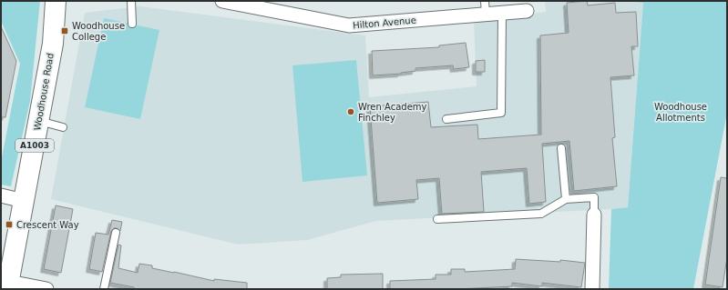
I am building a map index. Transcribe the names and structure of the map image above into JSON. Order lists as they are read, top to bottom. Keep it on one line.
{"streets":{"main road":["Woodhouse Road","A1003"],"street":["Hilton Avenue"]},"parks":["Woodhouse Allotments"],"places":{"transit":["Woodhouse College","Crescent Way"],"other":["Wren Academy Finchley"]}}
